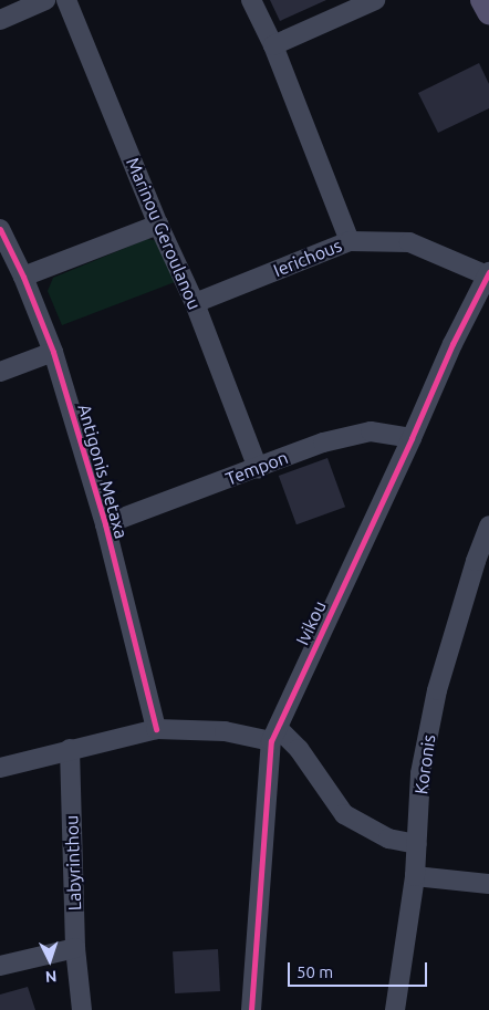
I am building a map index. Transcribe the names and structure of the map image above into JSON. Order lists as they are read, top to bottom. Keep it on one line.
{"streets":{"street":["Marinou Geroulanou","Ierichous","Tempon","Antigonis Metaxa","Ivikou","Koronis","Labyrinthou"]},"crossings":[["Marinou Geroulanou","Ierichous"],["Marinou Geroulanou","Tempon"],["Ierichous","Ivikou"],["Tempon","Antigonis Metaxa"],["Tempon","Ivikou"]],"scale_bar":"50 m","north":"bottom"}
